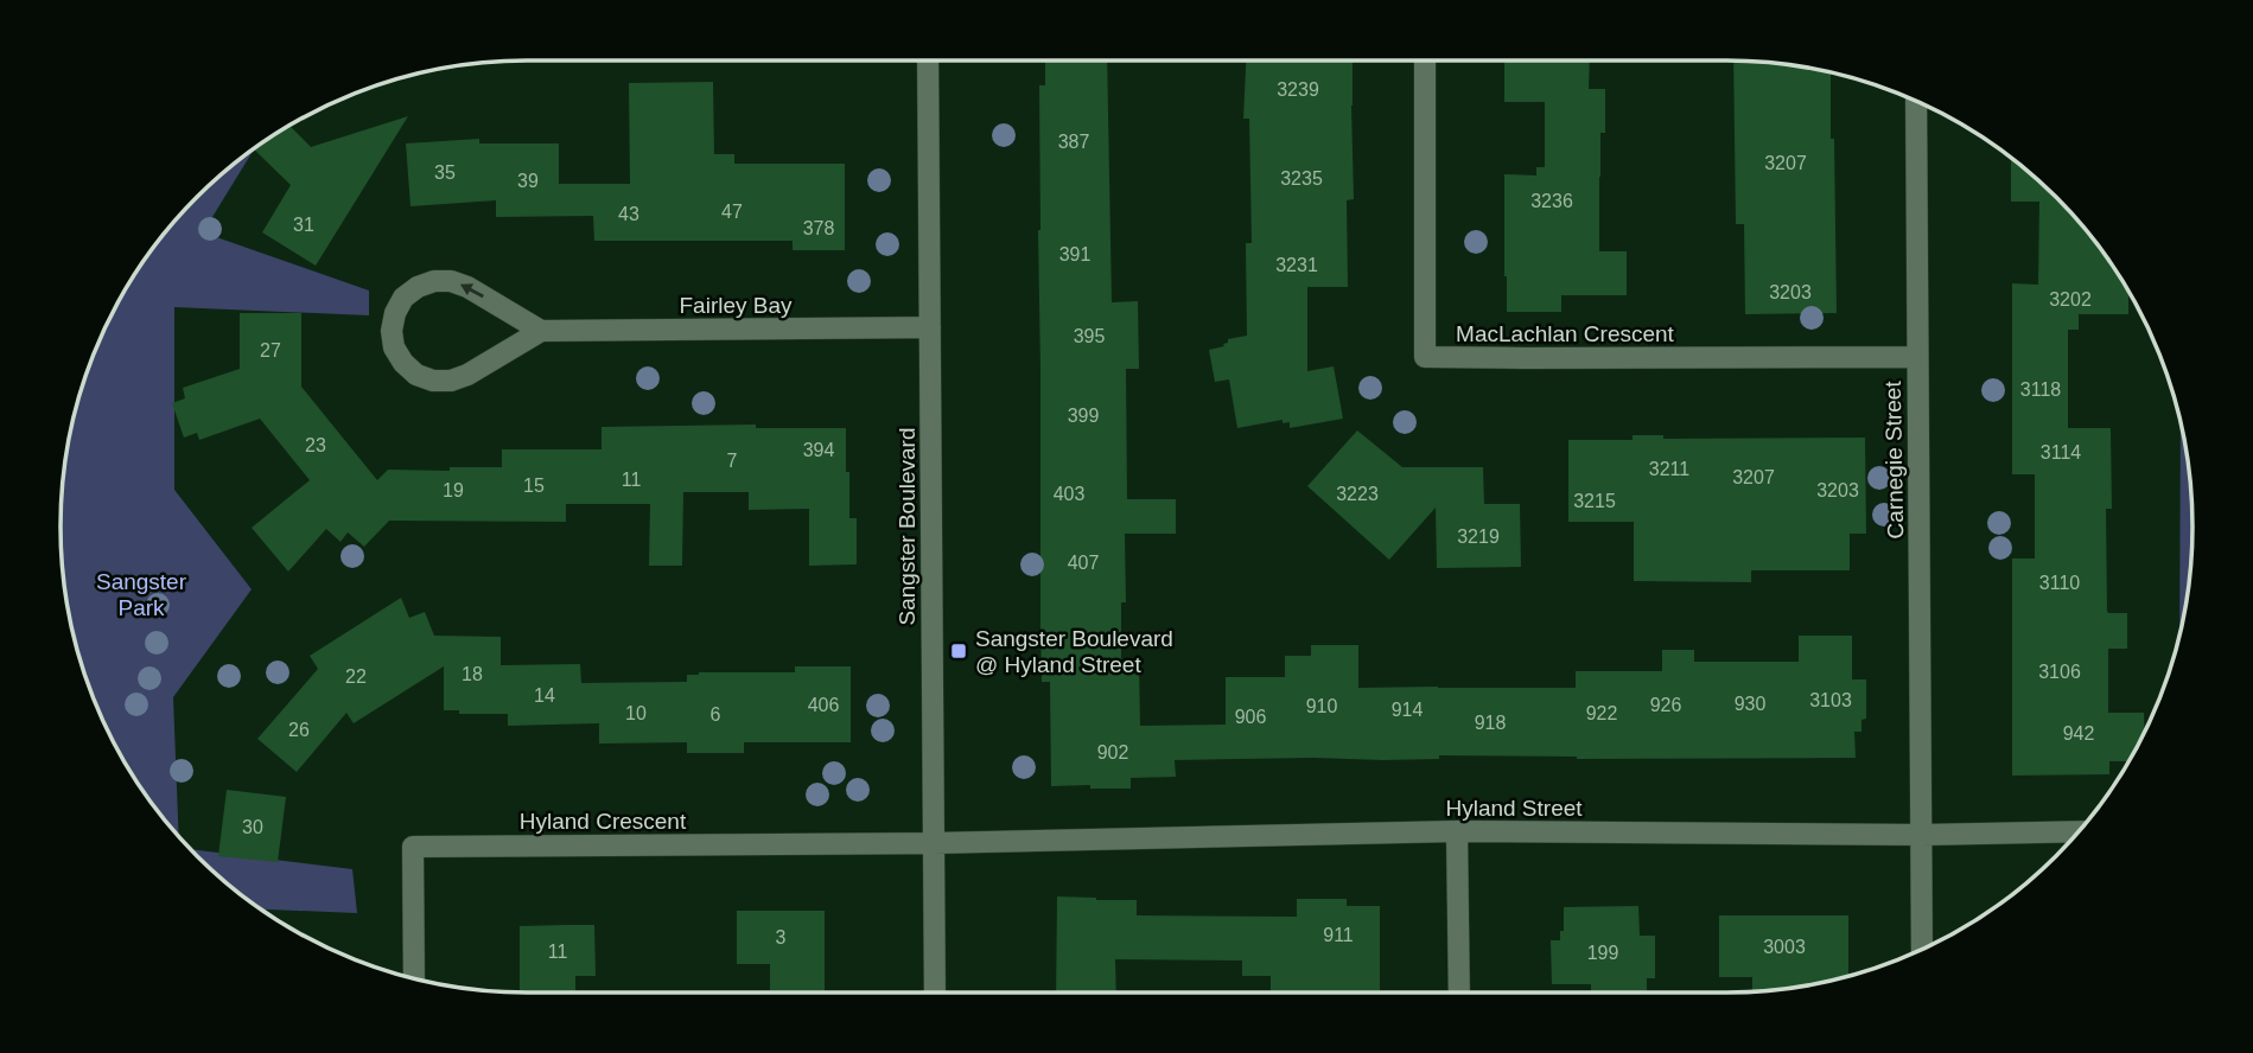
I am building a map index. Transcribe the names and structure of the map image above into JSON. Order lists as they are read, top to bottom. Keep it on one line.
{"streets":{"street":["Fairley Bay","MacLachlan Crescent","Carnegie Street","Sangster Boulevard","Hyland Street","Hyland Crescent"]},"crossings":[["Fairley Bay","Sangster Boulevard"],["MacLachlan Crescent","Carnegie Street"],["Carnegie Street","Hyland Street"],["Sangster Boulevard","Hyland Street"],["Sangster Boulevard","Hyland Crescent"],["Hyland Street","Hyland Crescent"]],"parks":["Sangster Park"],"places":{"transit":["Sangster Boulevard @ Hyland Street"]},"house_numbers":["3239","387","3207","35","3235","39","3236","47","43","31","378","391","3231","3203","3202","395","27","3118","399","23","394","3114","7","3211","3207","11","15","19","3203","403","3223","3215","3219","407","3110","3106","18","22","14","3103","930","406","926","910","914","10","922","6","906","918","26","942","902","30","911","3","3003","11","199"]}
